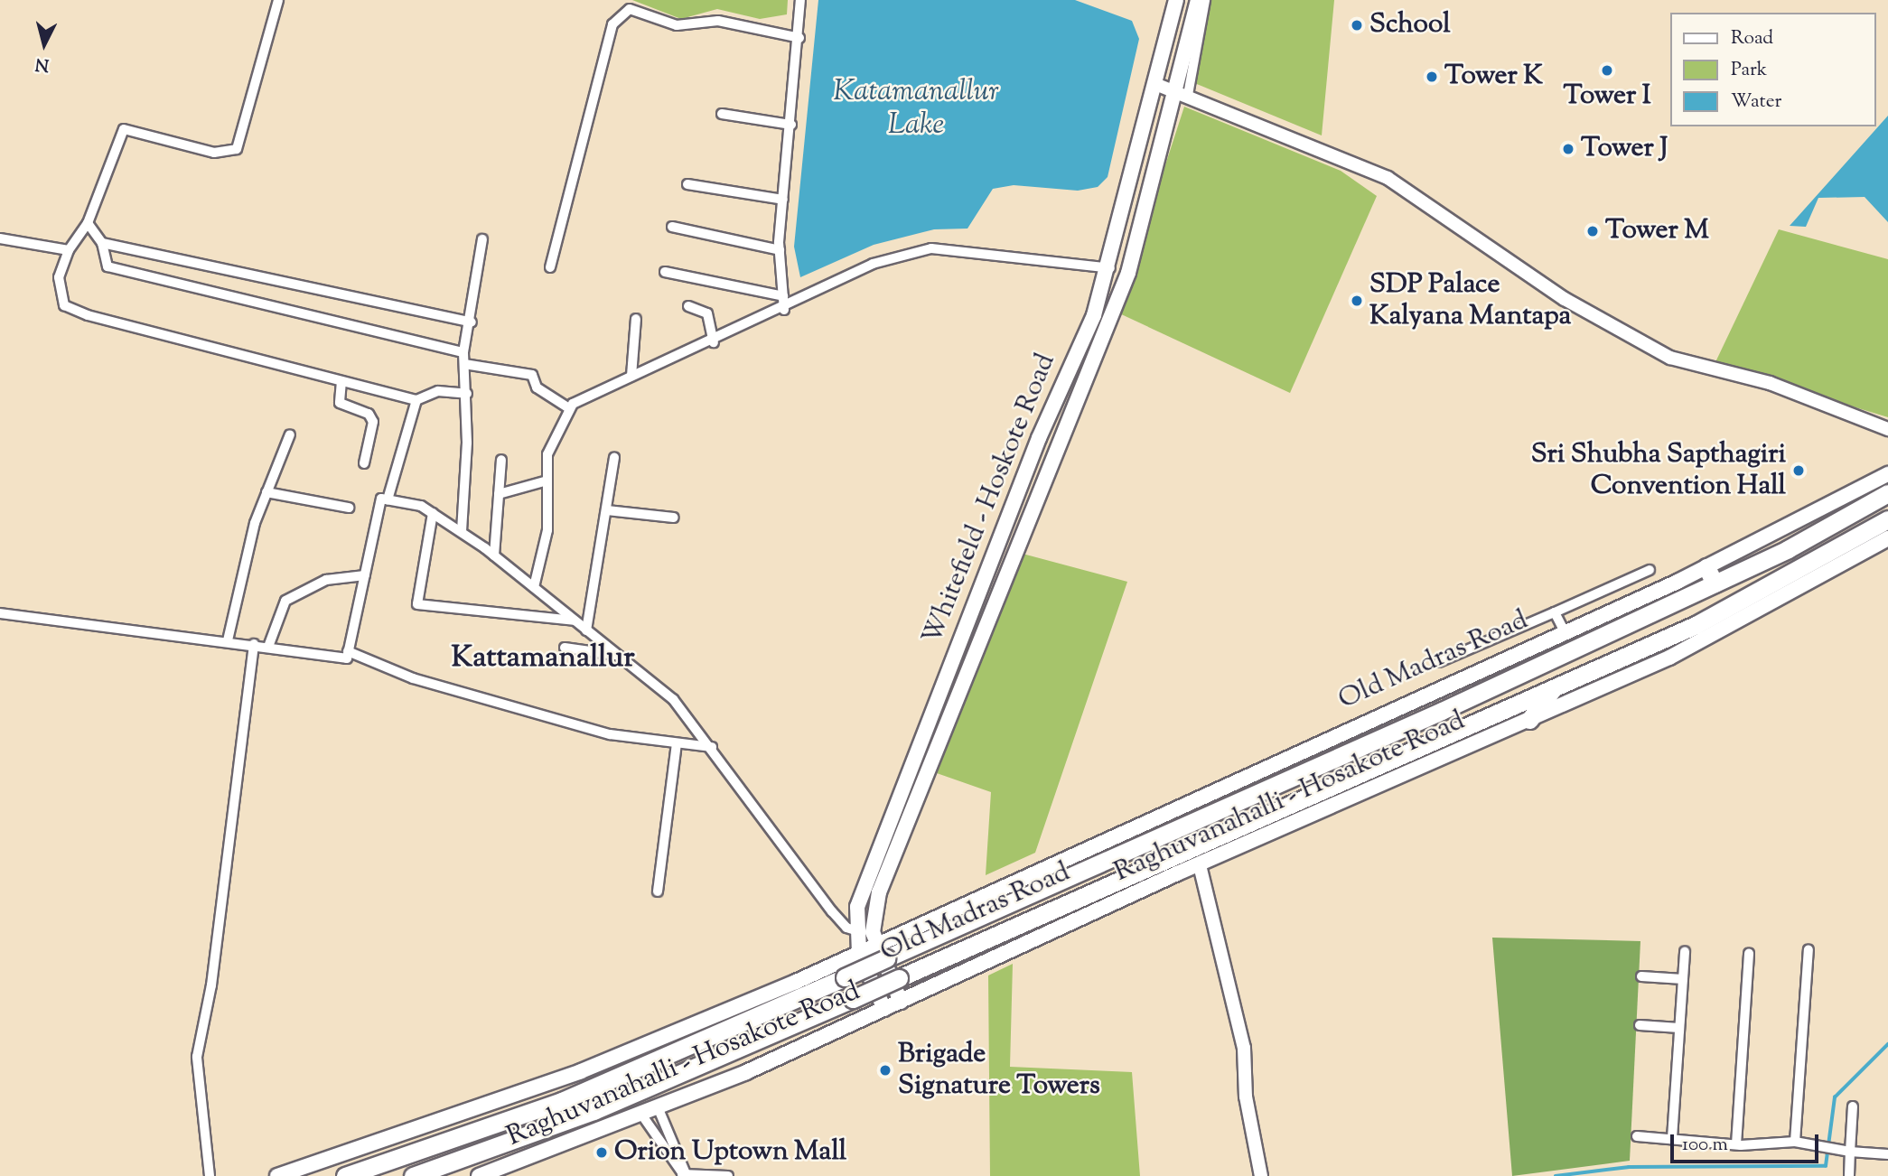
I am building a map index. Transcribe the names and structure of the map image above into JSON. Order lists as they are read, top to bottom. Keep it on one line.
{"streets":{"highway":["Old Madras Road"],"main road":["Whitefield - Hoskote Road","Raghuvanahalli - Hosakote Road"]},"crossings":[["Whitefield - Hoskote Road","Old Madras Road"],["Whitefield - Hoskote Road","Raghuvanahalli - Hosakote Road"]],"districts":["Kattamanallur"],"water":["Katamanallur Lake"],"places":["School","Tower I","Tower K","Tower J","Tower M","SDP Palace Kalyana Mantapa","Sri Shubha Sapthagiri Convention Hall","Brigade Signature Towers","Orion Uptown Mall"],"legend":["Road","Park","Water"],"scale_bar":"100 m","north":"bottom"}
